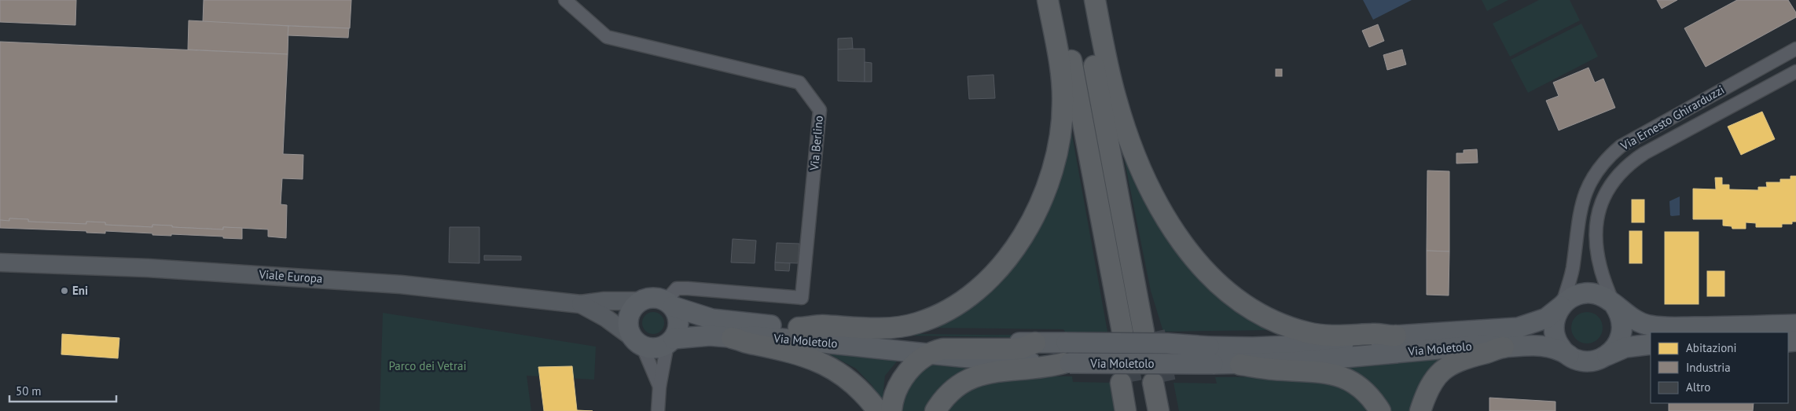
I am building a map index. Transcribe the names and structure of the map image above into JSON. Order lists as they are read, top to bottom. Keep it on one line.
{"streets":{"main road":["Viale Europa","Via Moletolo"],"street":["Via Ernesto Ghirarduzzi","Via Berlino"]},"crossings":[["Via Ernesto Ghirarduzzi","Via Moletolo"],["Via Berlino","Via Moletolo"],["Viale Europa","Via Moletolo"]],"parks":["Parco dei Vetrai"],"places":["Eni"],"legend":["Abitazioni","Industria","Altro"],"scale_bar":"50 m"}
